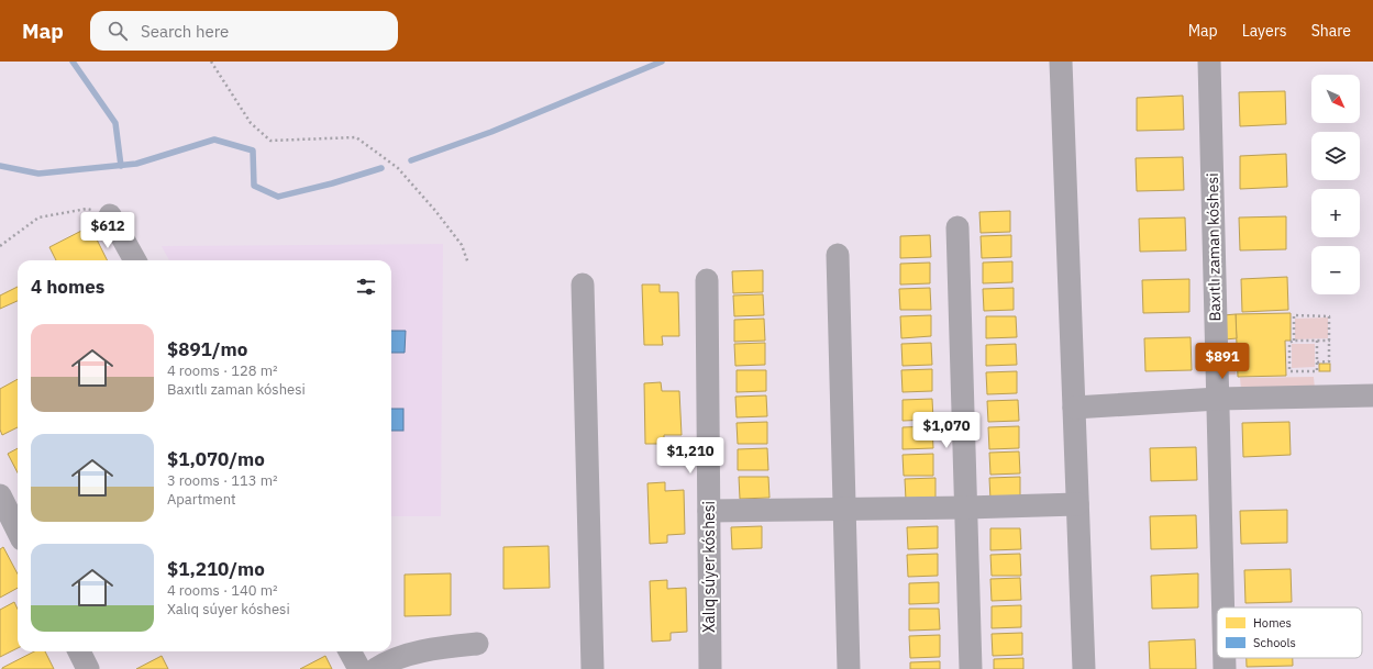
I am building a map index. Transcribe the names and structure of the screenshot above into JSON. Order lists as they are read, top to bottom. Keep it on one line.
{"streets":{"street":["Baxıtlı zaman kóshesi","Xalıq súyer kóshesi"]},"legend":["Homes","Schools"],"north":"bottom right","page":{"header":"Map","search":"Search here","nav":["Map","Layers","Share"],"map_buttons":["+","−"],"price":["$612","$891","$1,070","$1,210"],"heading":"4 homes","list":[{"name":"$891/mo","note":"4 rooms · 128 m² · Baxıtlı zaman kóshesi"},{"name":"$1,070/mo","note":"3 rooms · 113 m² · Apartment"},{"name":"$1,210/mo","note":"4 rooms · 140 m² · Xalıq súyer kóshesi"}]}}
